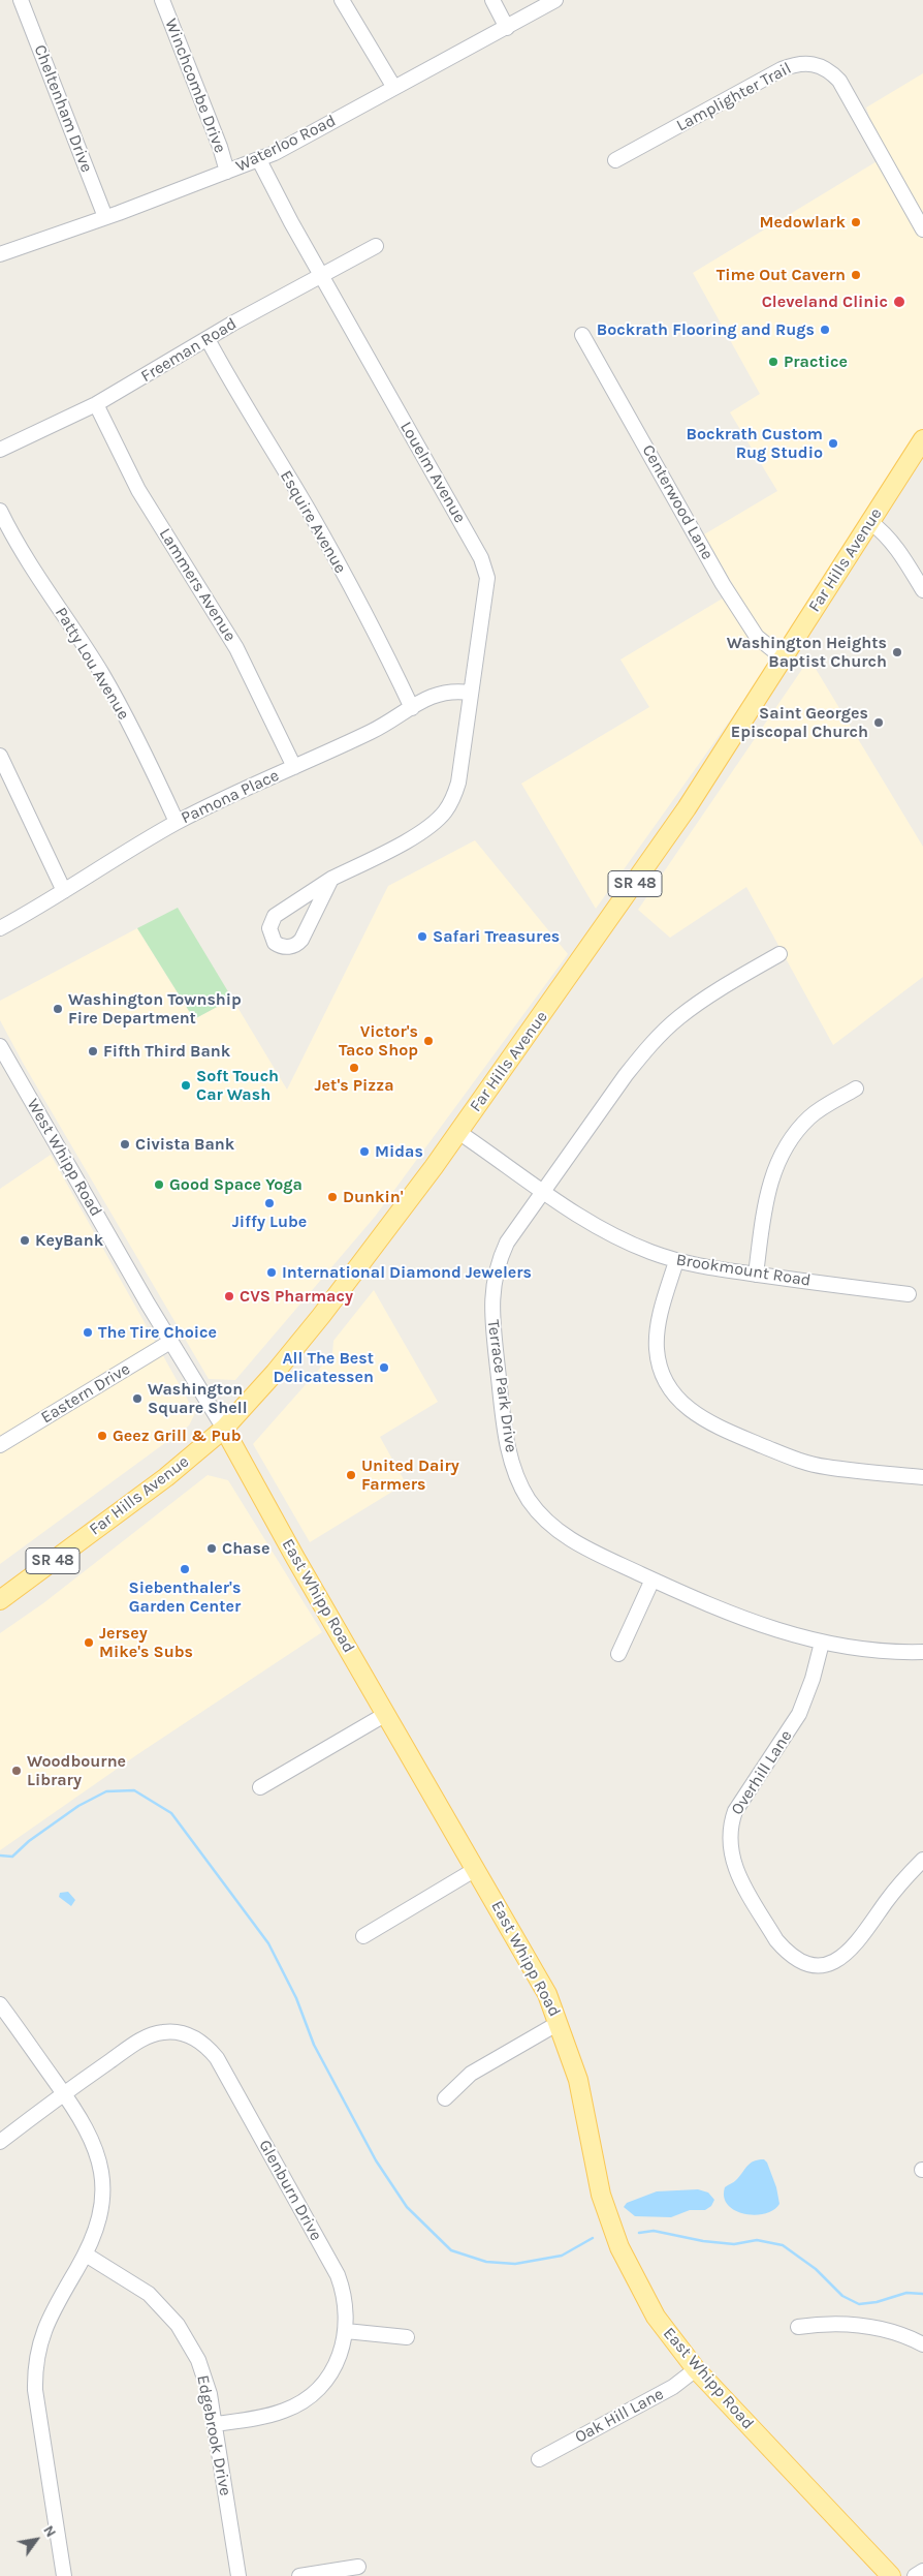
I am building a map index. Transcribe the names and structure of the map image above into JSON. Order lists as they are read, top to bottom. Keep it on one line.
{"streets":{"main road":["Far Hills Avenue","SR 48","East Whipp Road"],"street":["Winchcombe Drive","Lamplighter Trail","Cheltenham Drive","Waterloo Road","Freeman Road","Louelm Avenue","Centerwood Lane","Esquire Avenue","Lammers Avenue","Patty Lou Avenue","Pamona Place","West Whipp Road","Brookmount Road","Terrace Park Drive","Eastern Drive","Overhill Lane","Glenburn Drive","Oak Hill Lane","Edgebrook Drive"]},"crossings":[["Winchcombe Drive","Waterloo Road"],["Cheltenham Drive","Waterloo Road"],["Waterloo Road","Louelm Avenue"],["Freeman Road","Louelm Avenue"],["Freeman Road","Esquire Avenue"],["Freeman Road","Lammers Avenue"],["Louelm Avenue","Pamona Place"],["Centerwood Lane","Far Hills Avenue"],["Esquire Avenue","Pamona Place"],["Far Hills Avenue","West Whipp Road"],["Far Hills Avenue","Brookmount Road"],["Far Hills Avenue","East Whipp Road"],["Lammers Avenue","Pamona Place"],["Patty Lou Avenue","Pamona Place"],["West Whipp Road","Eastern Drive"],["West Whipp Road","East Whipp Road"],["Brookmount Road","Terrace Park Drive"],["Terrace Park Drive","Overhill Lane"],["East Whipp Road","Oak Hill Lane"],["Glenburn Drive","Edgebrook Drive"]],"places":["Medowlark","Time Out Cavern","Cleveland Clinic","Bockrath Flooring and Rugs","Practice","Bockrath Custom Rug Studio","Washington Heights Baptist Church","Saint Georges Episcopal Church","Safari Treasures","Washington Township Fire Department","Victor's Taco Shop","Fifth Third Bank","Jet's Pizza","Soft Touch Car Wash","Civista Bank","Midas","Good Space Yoga","Dunkin'","Jiffy Lube","KeyBank","International Diamond Jewelers","CVS Pharmacy","The Tire Choice","All The Best Delicatessen","Washington Square Shell","Geez Grill & Pub","United Dairy Farmers","Chase","Siebenthaler's Garden Center","Jersey Mike's Subs","Woodbourne Library"],"north":"top right"}
